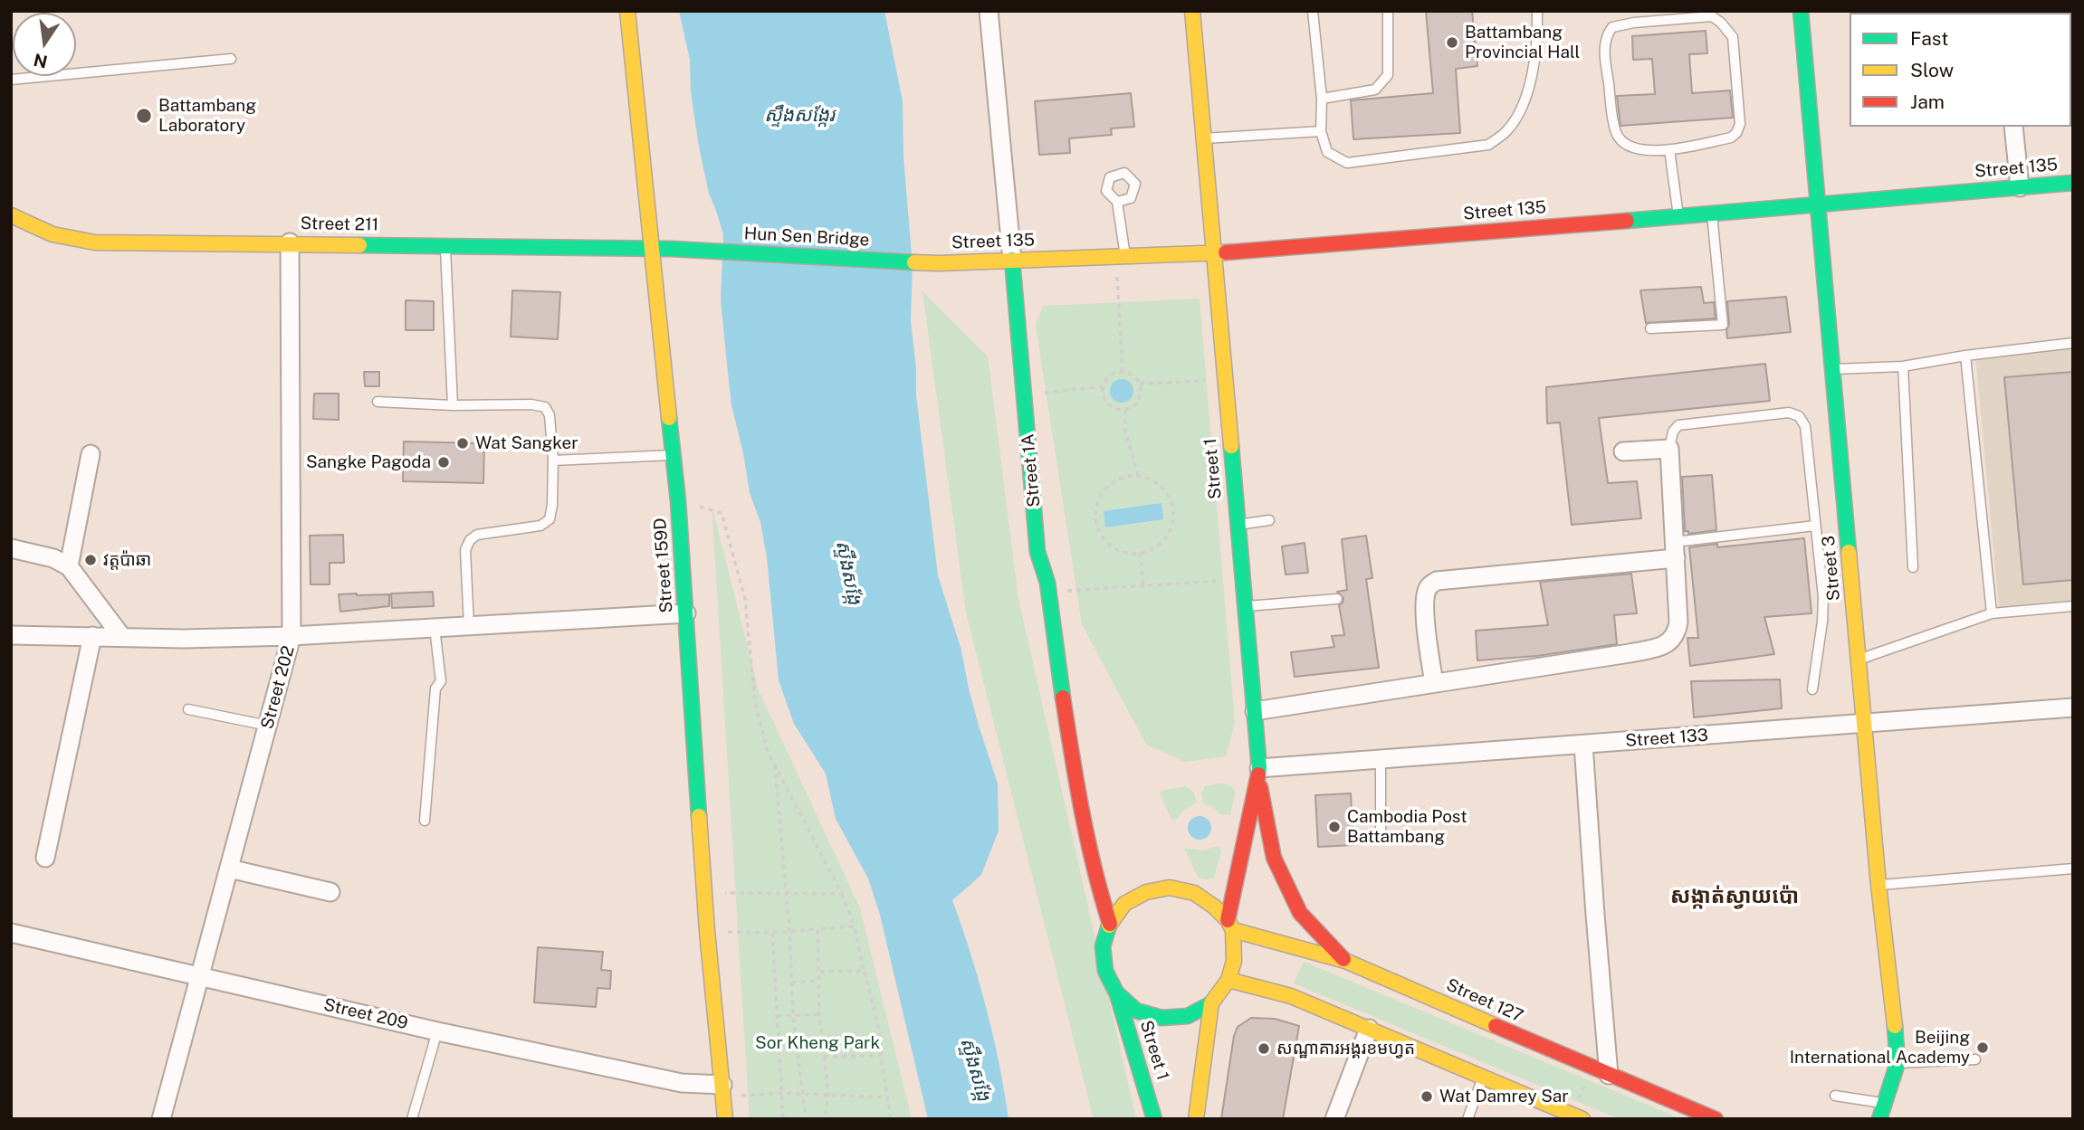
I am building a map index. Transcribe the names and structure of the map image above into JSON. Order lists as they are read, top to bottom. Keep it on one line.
{"streets":{"street":["Street 135","Street 211","Hun Sen Bridge","Street 1","Street 1A","Street 159D","Street 3","Street 202","Street 133","Street 127","Street 209"]},"crossings":[["Street 135","Hun Sen Bridge"],["Street 135","Street 1"],["Street 135","Street 1A"],["Street 135","Street 3"],["Street 211","Hun Sen Bridge"],["Street 211","Street 159D"],["Street 211","Street 202"],["Street 1","Street 1A"],["Street 1","Street 133"],["Street 1","Street 127"],["Street 1A","Street 127"],["Street 159D","Street 209"],["Street 3","Street 133"],["Street 202","Street 209"]],"districts":["សង្កាត់ស្វាយប៉ោ"],"water":["ស្ទឹងសង្កែរ","ស្ទឹងសង្កែ"],"parks":["Sor Kheng Park"],"places":["Battambang Provincial Hall","Battambang Laboratory","Wat Sangker","Sangke Pagoda","វត្តប៉ាឆា","Cambodia Post Battambang","Beijing International Academy","សណ្ឋាគារអង្គរខមហ្វត","Wat Damrey Sar"],"legend":["Fast","Slow","Jam"],"north":"bottom"}
